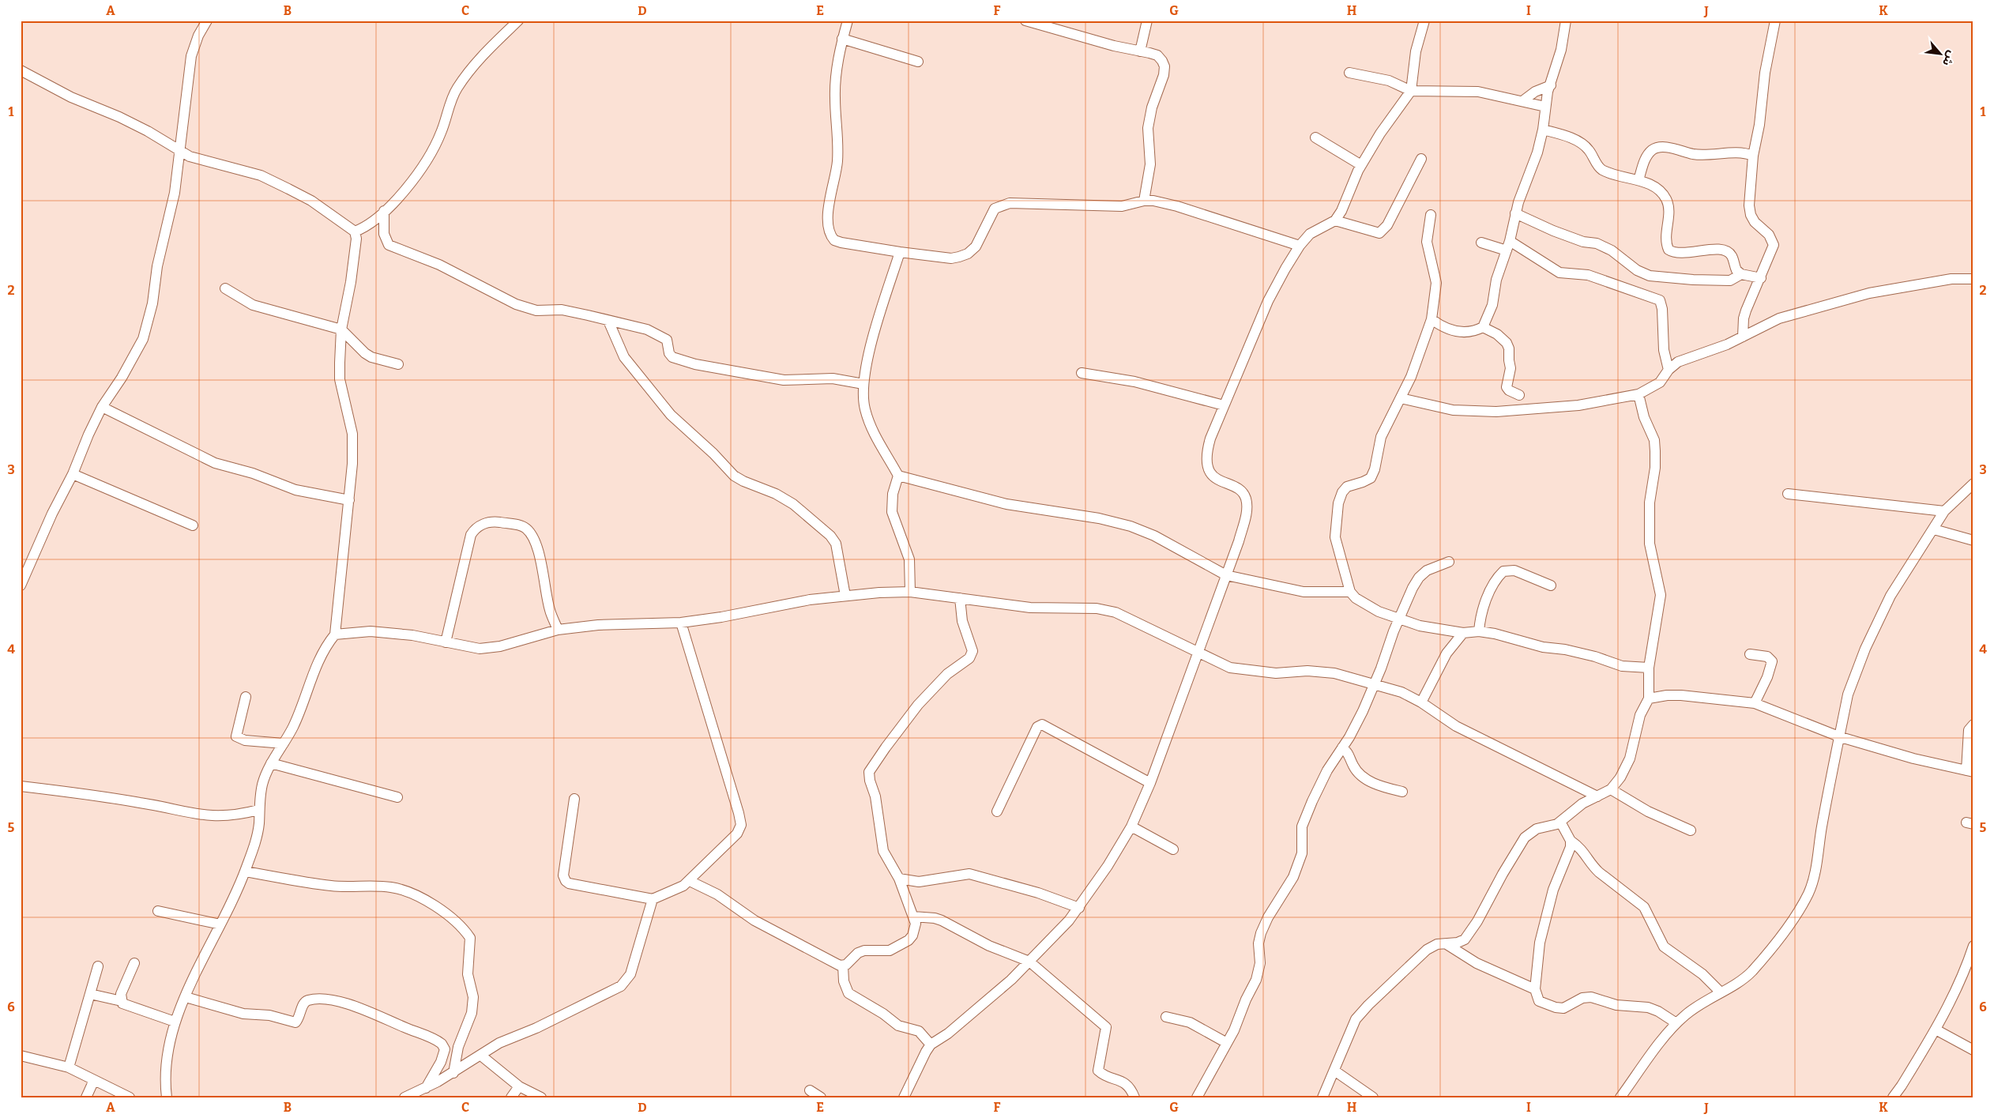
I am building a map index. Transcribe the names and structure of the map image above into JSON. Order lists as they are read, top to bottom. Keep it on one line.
{"north":"bottom right","grid":{"columns":["A","B","C","D","E","F","G","H","I","J","K"],"rows":["1","2","3","4","5","6"]}}
